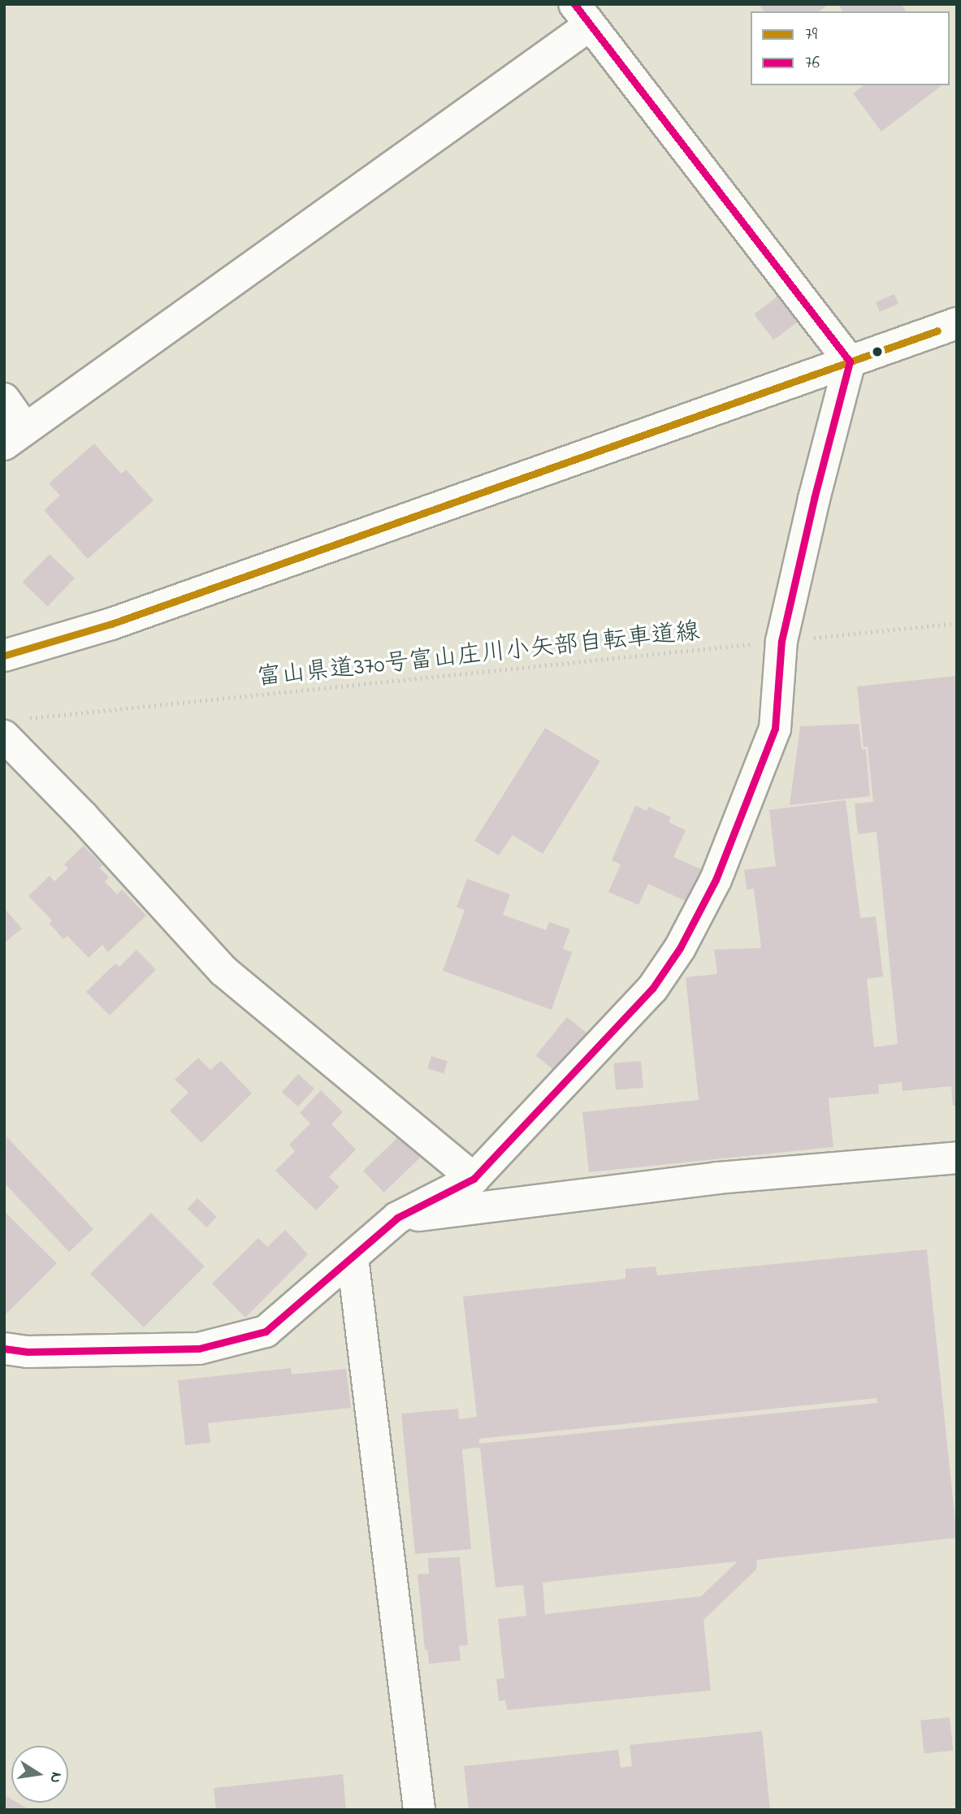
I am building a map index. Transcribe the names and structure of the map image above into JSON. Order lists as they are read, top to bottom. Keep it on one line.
{"streets":{"path":["富山県道370号富山庄川小矢部自転車道線"]},"lines":["transit line 76","transit line 79"],"legend":["79","76"],"north":"right"}
